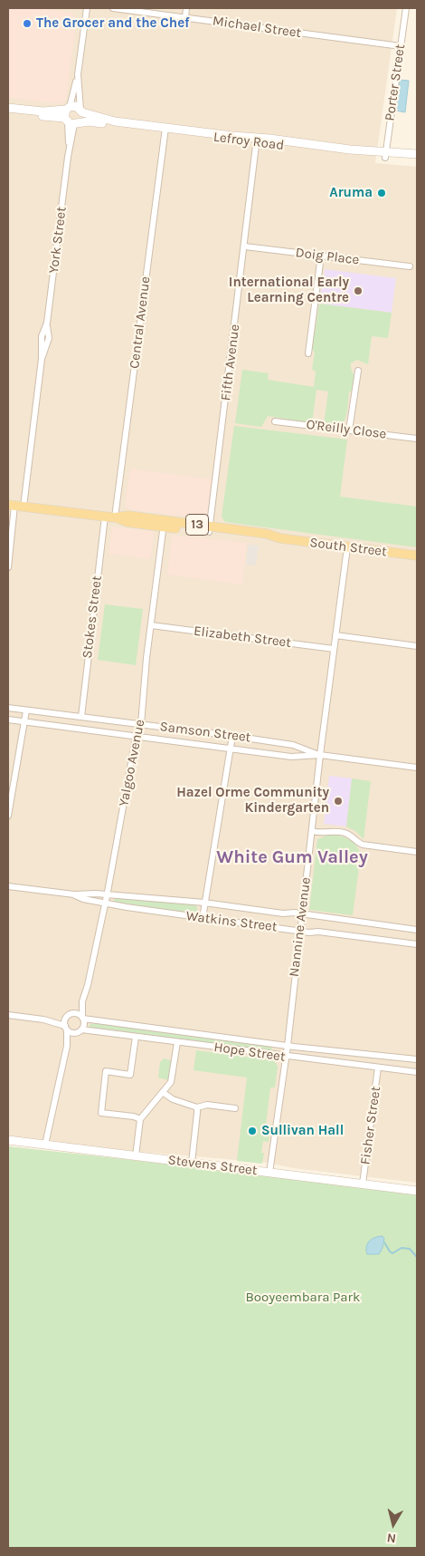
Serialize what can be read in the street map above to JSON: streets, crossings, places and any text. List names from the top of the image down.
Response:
{
  "streets": {
    "main road": ["13", "South Street"],
    "street": [
      "Michael Street",
      "Porter Street",
      "Lefroy Road",
      "York Street",
      "Doig Place",
      "Central Avenue",
      "Fifth Avenue",
      "O'Reilly Close",
      "Stokes Street",
      "Elizabeth Street",
      "Samson Street",
      "Yalgoo Avenue",
      "Watkins Street",
      "Nannine Avenue",
      "Hope Street",
      "Fisher Street",
      "Stevens Street"
    ]
  },
  "crossings": [
    ["Michael Street", "Porter Street"],
    ["Porter Street", "Lefroy Road"],
    ["Lefroy Road", "York Street"],
    ["Lefroy Road", "Central Avenue"],
    ["Lefroy Road", "Fifth Avenue"],
    ["York Street", "South Street"],
    ["Doig Place", "Fifth Avenue"],
    ["Central Avenue", "South Street"],
    ["Fifth Avenue", "South Street"],
    ["South Street", "Stokes Street"],
    ["South Street", "Yalgoo Avenue"],
    ["South Street", "Nannine Avenue"],
    ["Stokes Street", "Samson Street"],
    ["Elizabeth Street", "Yalgoo Avenue"],
    ["Elizabeth Street", "Nannine Avenue"],
    ["Samson Street", "Yalgoo Avenue"],
    ["Samson Street", "Nannine Avenue"],
    ["Yalgoo Avenue", "Watkins Street"],
    ["Yalgoo Avenue", "Hope Street"],
    ["Watkins Street", "Nannine Avenue"],
    ["Nannine Avenue", "Hope Street"],
    ["Nannine Avenue", "Stevens Street"],
    ["Hope Street", "Fisher Street"],
    ["Fisher Street", "Stevens Street"]
  ],
  "districts": ["White Gum Valley"],
  "parks": ["Booyeembara Park"],
  "places": [
    "The Grocer and the Chef",
    "Aruma",
    "International Early Learning Centre",
    "Hazel Orme Community Kindergarten",
    "Sullivan Hall"
  ],
  "north": "bottom"
}
